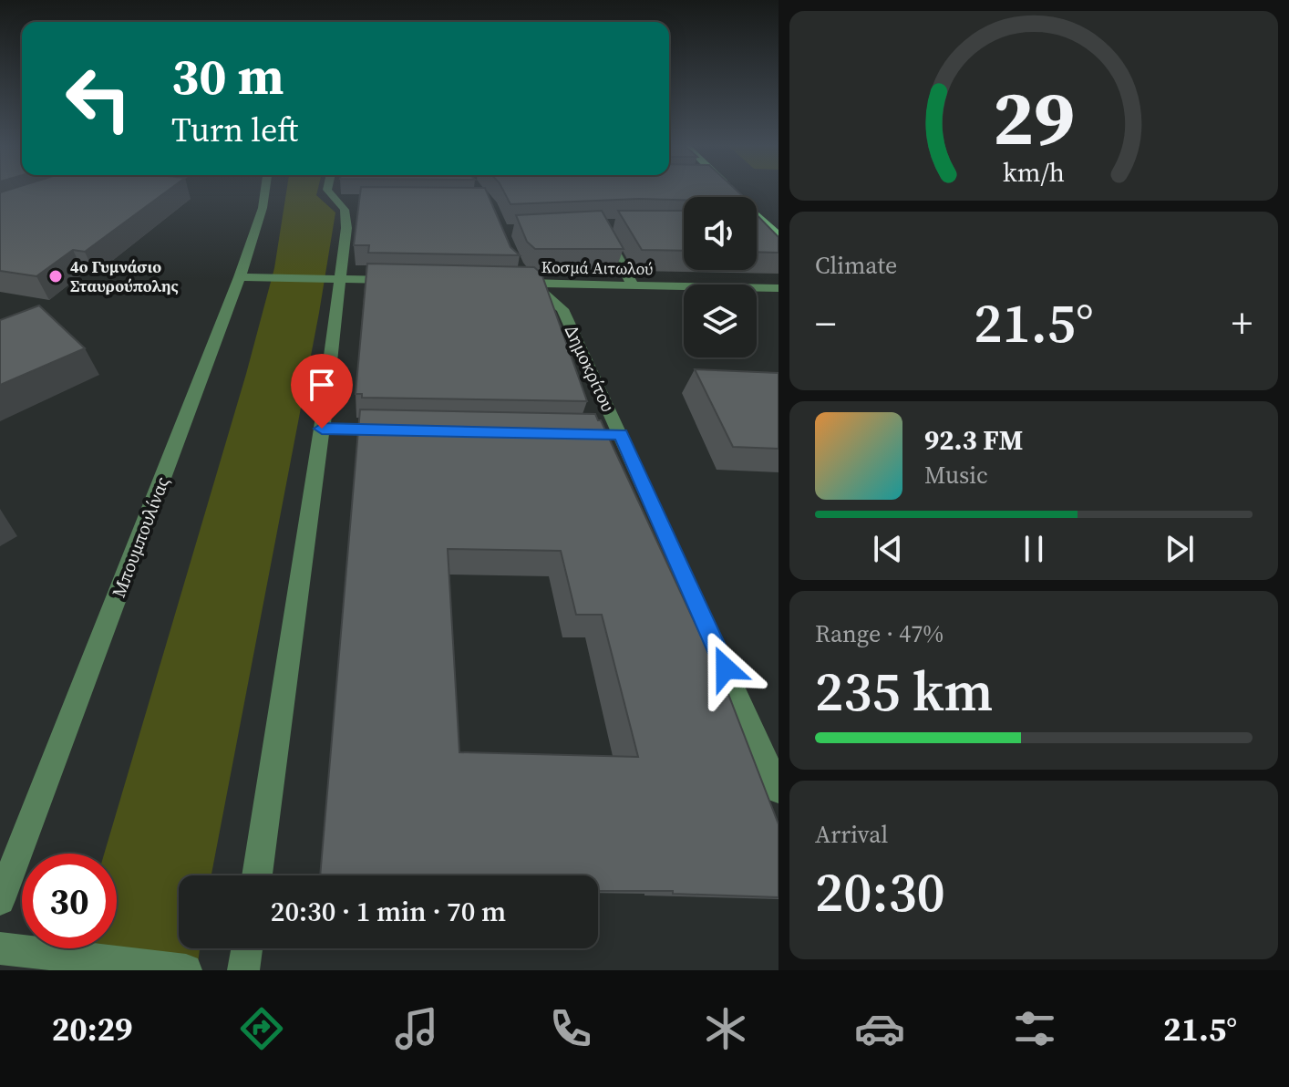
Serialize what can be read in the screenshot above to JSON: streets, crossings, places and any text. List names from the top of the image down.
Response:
{
  "streets": {
    "street": ["Κοσμά Αιτωλού", "Δημοκρίτου", "Μπουμπουλίνας"]
  },
  "crossings": [
    ["Κοσμά Αιτωλού", "Δημοκρίτου"]
  ],
  "places": ["4ο Γυμνάσιο Σταυρούπολης"],
  "page": {
    "turn": ["30 m", "Turn left"],
    "tile": [
      "Climate",
      ["Range · 47%", "235 km"],
      ["Arrival", "20:30"]
    ],
    "heat": ["−", "21.5°", "+"],
    "song": ["92.3 FM", "Music"],
    "limit": "30",
    "trip": "20:30 · 1 min · 70 m",
    "tabs": ["20:29", "21.5°"],
    "gauge": ["29", "km/h"]
  }
}
